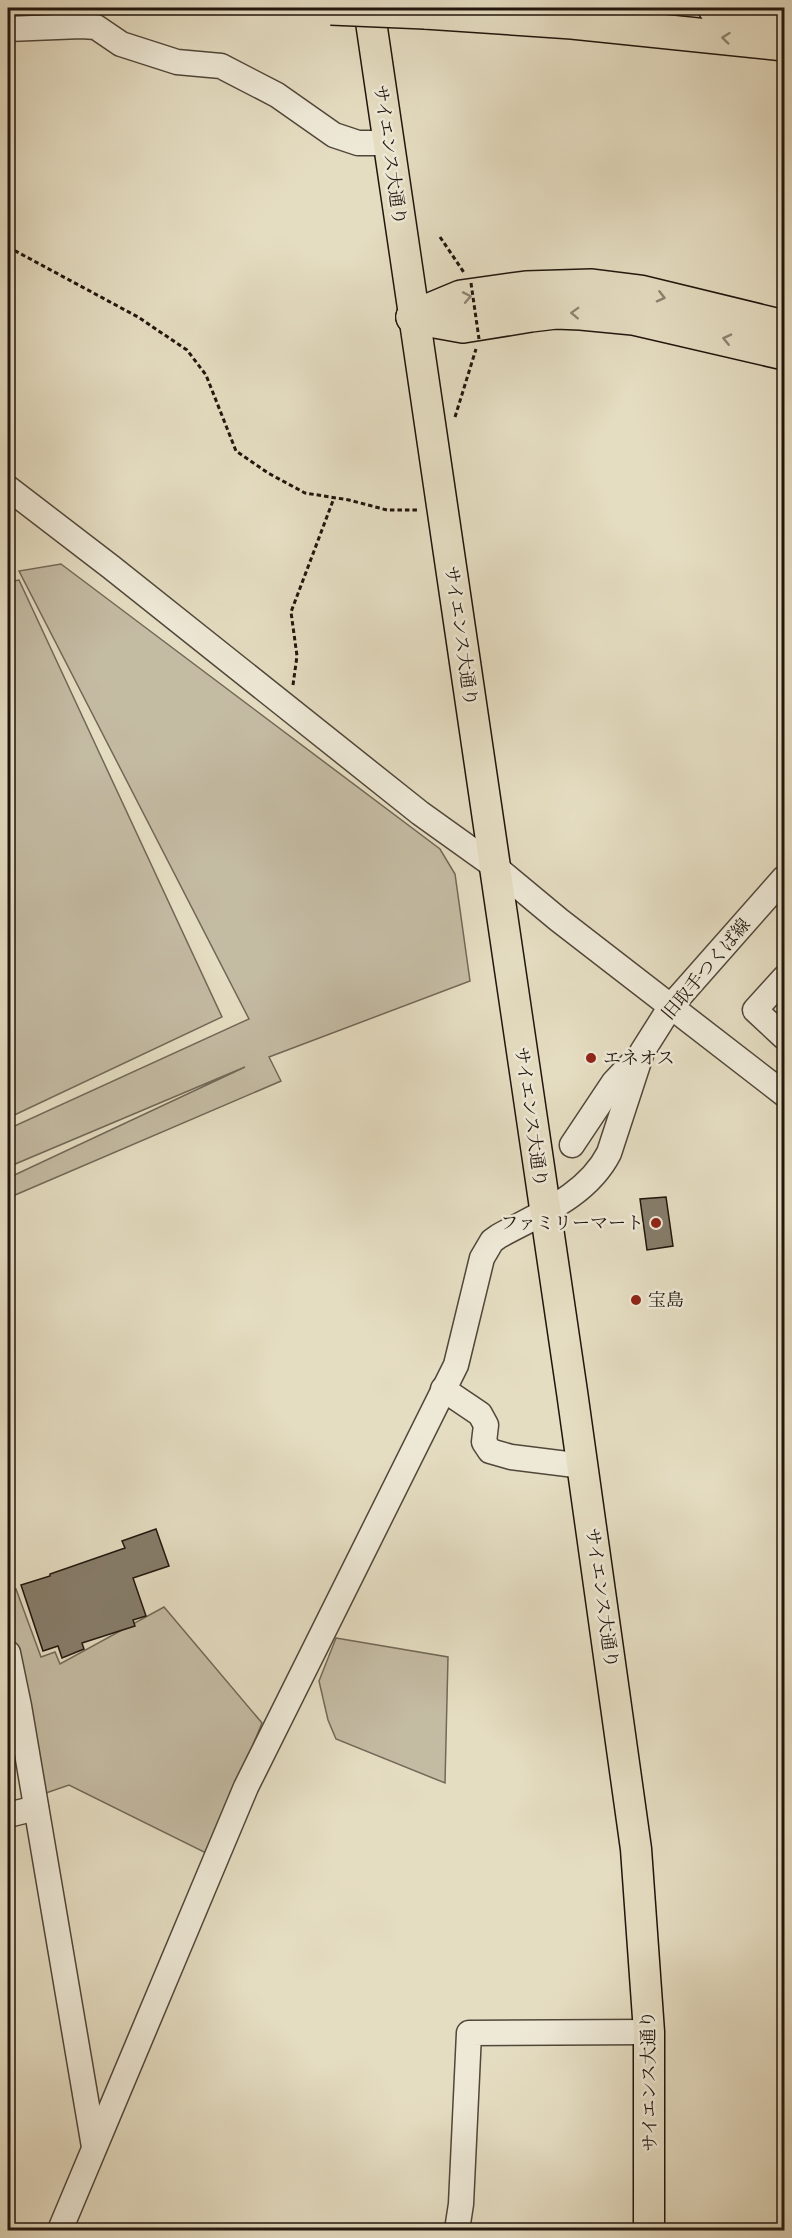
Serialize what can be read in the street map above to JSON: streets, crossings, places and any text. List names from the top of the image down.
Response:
{
  "streets": {
    "main road": ["サイエンス大通り"],
    "street": ["旧取手つくば線"]
  },
  "crossings": [
    ["サイエンス大通り", "旧取手つくば線"]
  ],
  "places": ["エネオス", "ファミリーマート", "宝島"]
}
